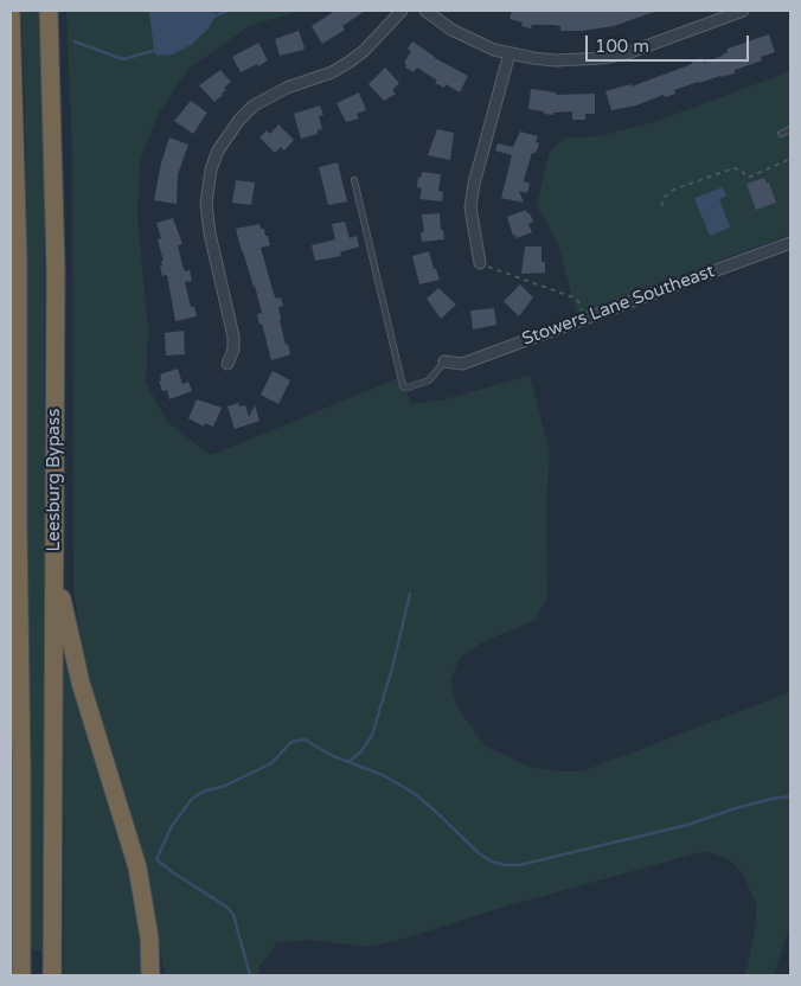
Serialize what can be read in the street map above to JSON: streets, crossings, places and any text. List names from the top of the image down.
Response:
{
  "streets": {
    "highway": ["Leesburg Bypass"],
    "street": ["Stowers Lane Southeast"]
  },
  "scale_bar": "100 m"
}
